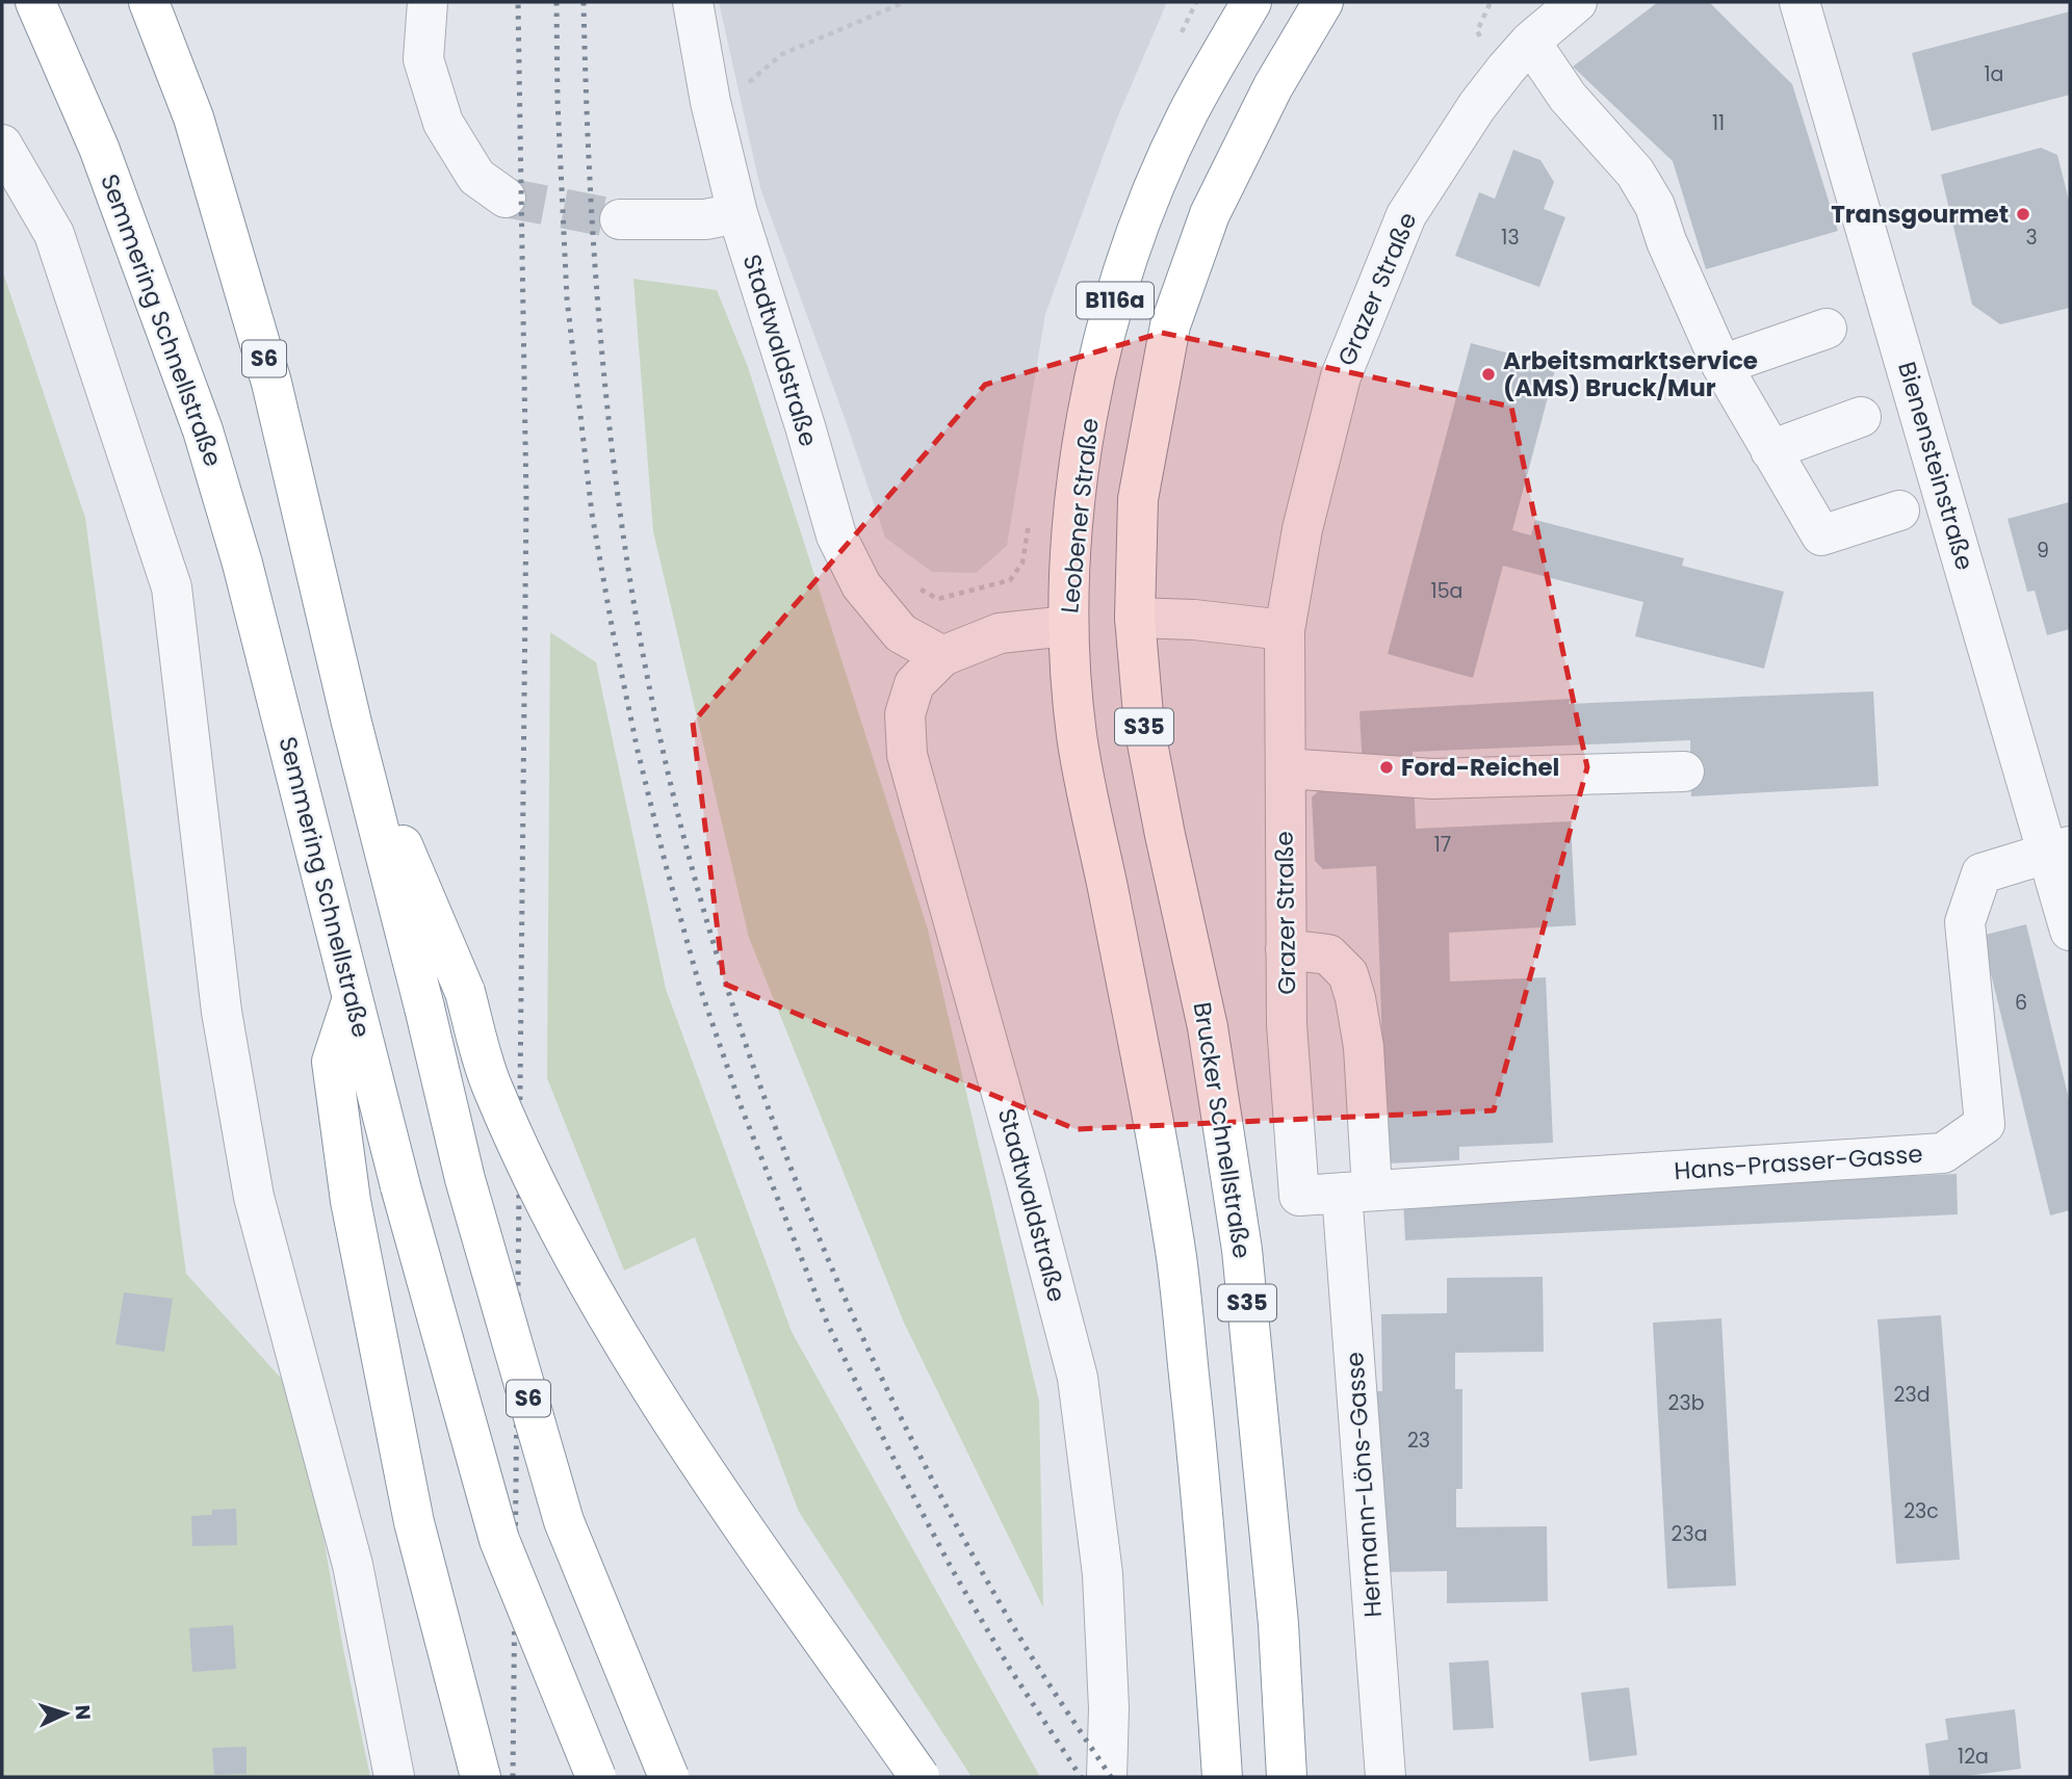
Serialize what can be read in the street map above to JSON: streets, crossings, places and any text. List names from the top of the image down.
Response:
{
  "streets": {
    "highway": [
      "B116a",
      "Semmering Schnellstraße",
      "S6",
      "Leobener Straße",
      "S35",
      "Brucker Schnellstraße"
    ],
    "street": [
      "Grazer Straße",
      "Stadtwaldstraße",
      "Bienensteinstraße",
      "Hans-Prasser-Gasse",
      "Hermann-Löns-Gasse"
    ]
  },
  "crossings": [
    ["Grazer Straße", "Hans-Prasser-Gasse"],
    ["Grazer Straße", "Hermann-Löns-Gasse"],
    ["B116a", "Brucker Schnellstraße"],
    ["Stadtwaldstraße", "Leobener Straße"],
    ["Bienensteinstraße", "Hans-Prasser-Gasse"],
    ["Hans-Prasser-Gasse", "Hermann-Löns-Gasse"]
  ],
  "places": ["Transgourmet", "Arbeitsmarktservice (AMS) Bruck/Mur", "Ford-Reichel"],
  "house_numbers": [
    "1a",
    "11",
    "13",
    "3",
    "9",
    "15a",
    "17",
    "6",
    "23d",
    "23b",
    "23",
    "23c",
    "23a",
    "12a"
  ],
  "north": "right"
}
